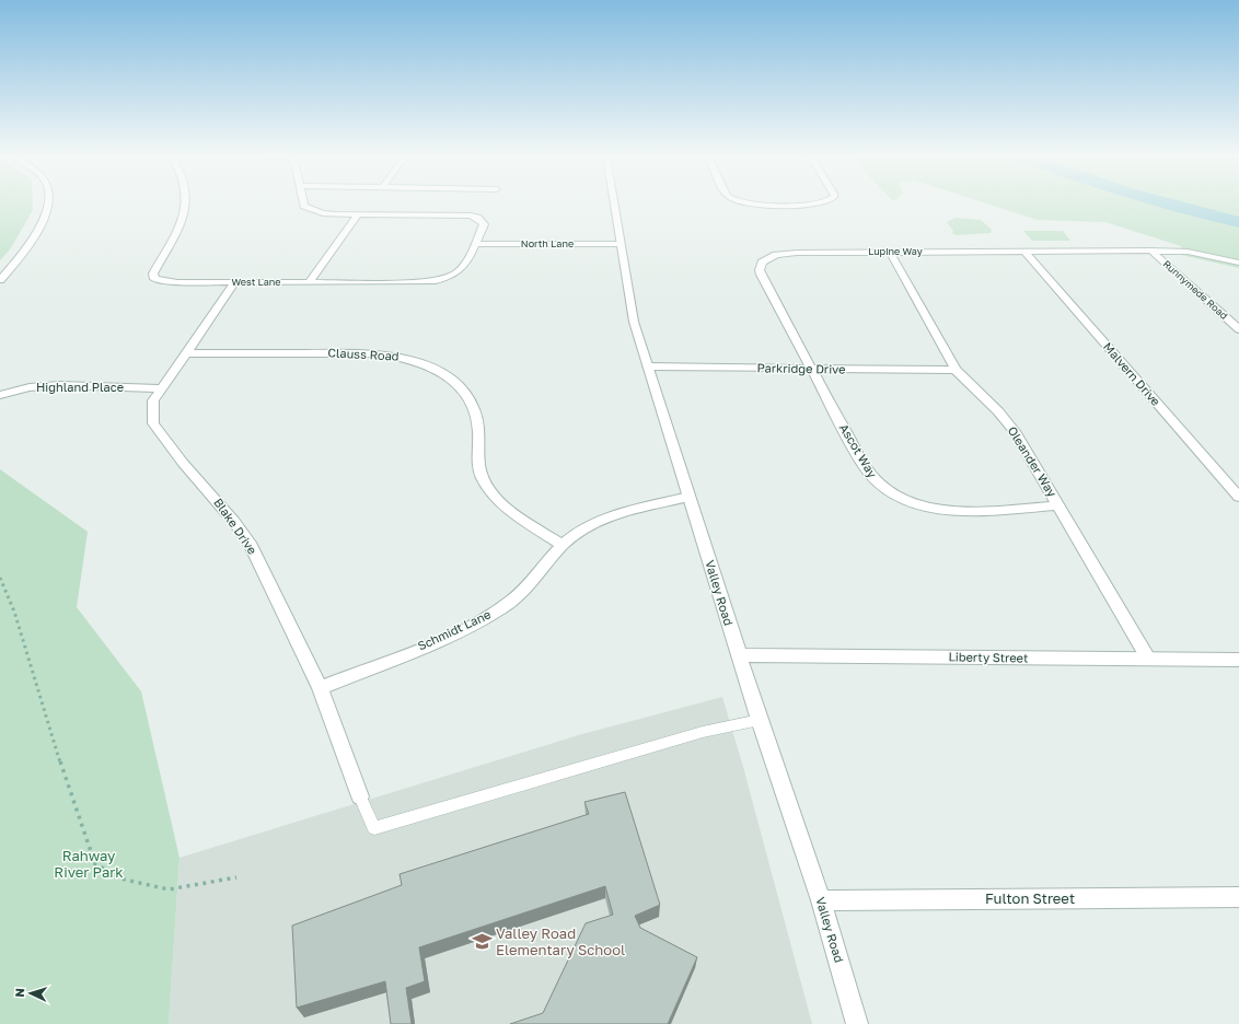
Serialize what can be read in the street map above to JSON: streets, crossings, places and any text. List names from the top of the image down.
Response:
{
  "streets": {
    "street": [
      "North Lane",
      "Lupine Way",
      "West Lane",
      "Runnymede Road",
      "Clauss Road",
      "Parkridge Drive",
      "Malvern Drive",
      "Highland Place",
      "Ascot Way",
      "Oleander Way",
      "Blake Drive",
      "Valley Road",
      "Schmidt Lane",
      "Liberty Street",
      "Fulton Street"
    ]
  },
  "crossings": [
    ["North Lane", "West Lane"],
    ["North Lane", "Valley Road"],
    ["Lupine Way", "Runnymede Road"],
    ["Lupine Way", "Parkridge Drive"],
    ["Lupine Way", "Malvern Drive"],
    ["Lupine Way", "Ascot Way"],
    ["Lupine Way", "Oleander Way"],
    ["West Lane", "Blake Drive"],
    ["Clauss Road", "Blake Drive"],
    ["Clauss Road", "Schmidt Lane"],
    ["Parkridge Drive", "Ascot Way"],
    ["Parkridge Drive", "Oleander Way"],
    ["Parkridge Drive", "Valley Road"],
    ["Highland Place", "Blake Drive"],
    ["Ascot Way", "Oleander Way"],
    ["Oleander Way", "Liberty Street"],
    ["Blake Drive", "Schmidt Lane"],
    ["Valley Road", "Schmidt Lane"],
    ["Valley Road", "Liberty Street"],
    ["Valley Road", "Fulton Street"]
  ],
  "parks": ["Rahway River Park"],
  "places": {
    "school or university": ["Valley Road Elementary School"]
  },
  "north": "left"
}
